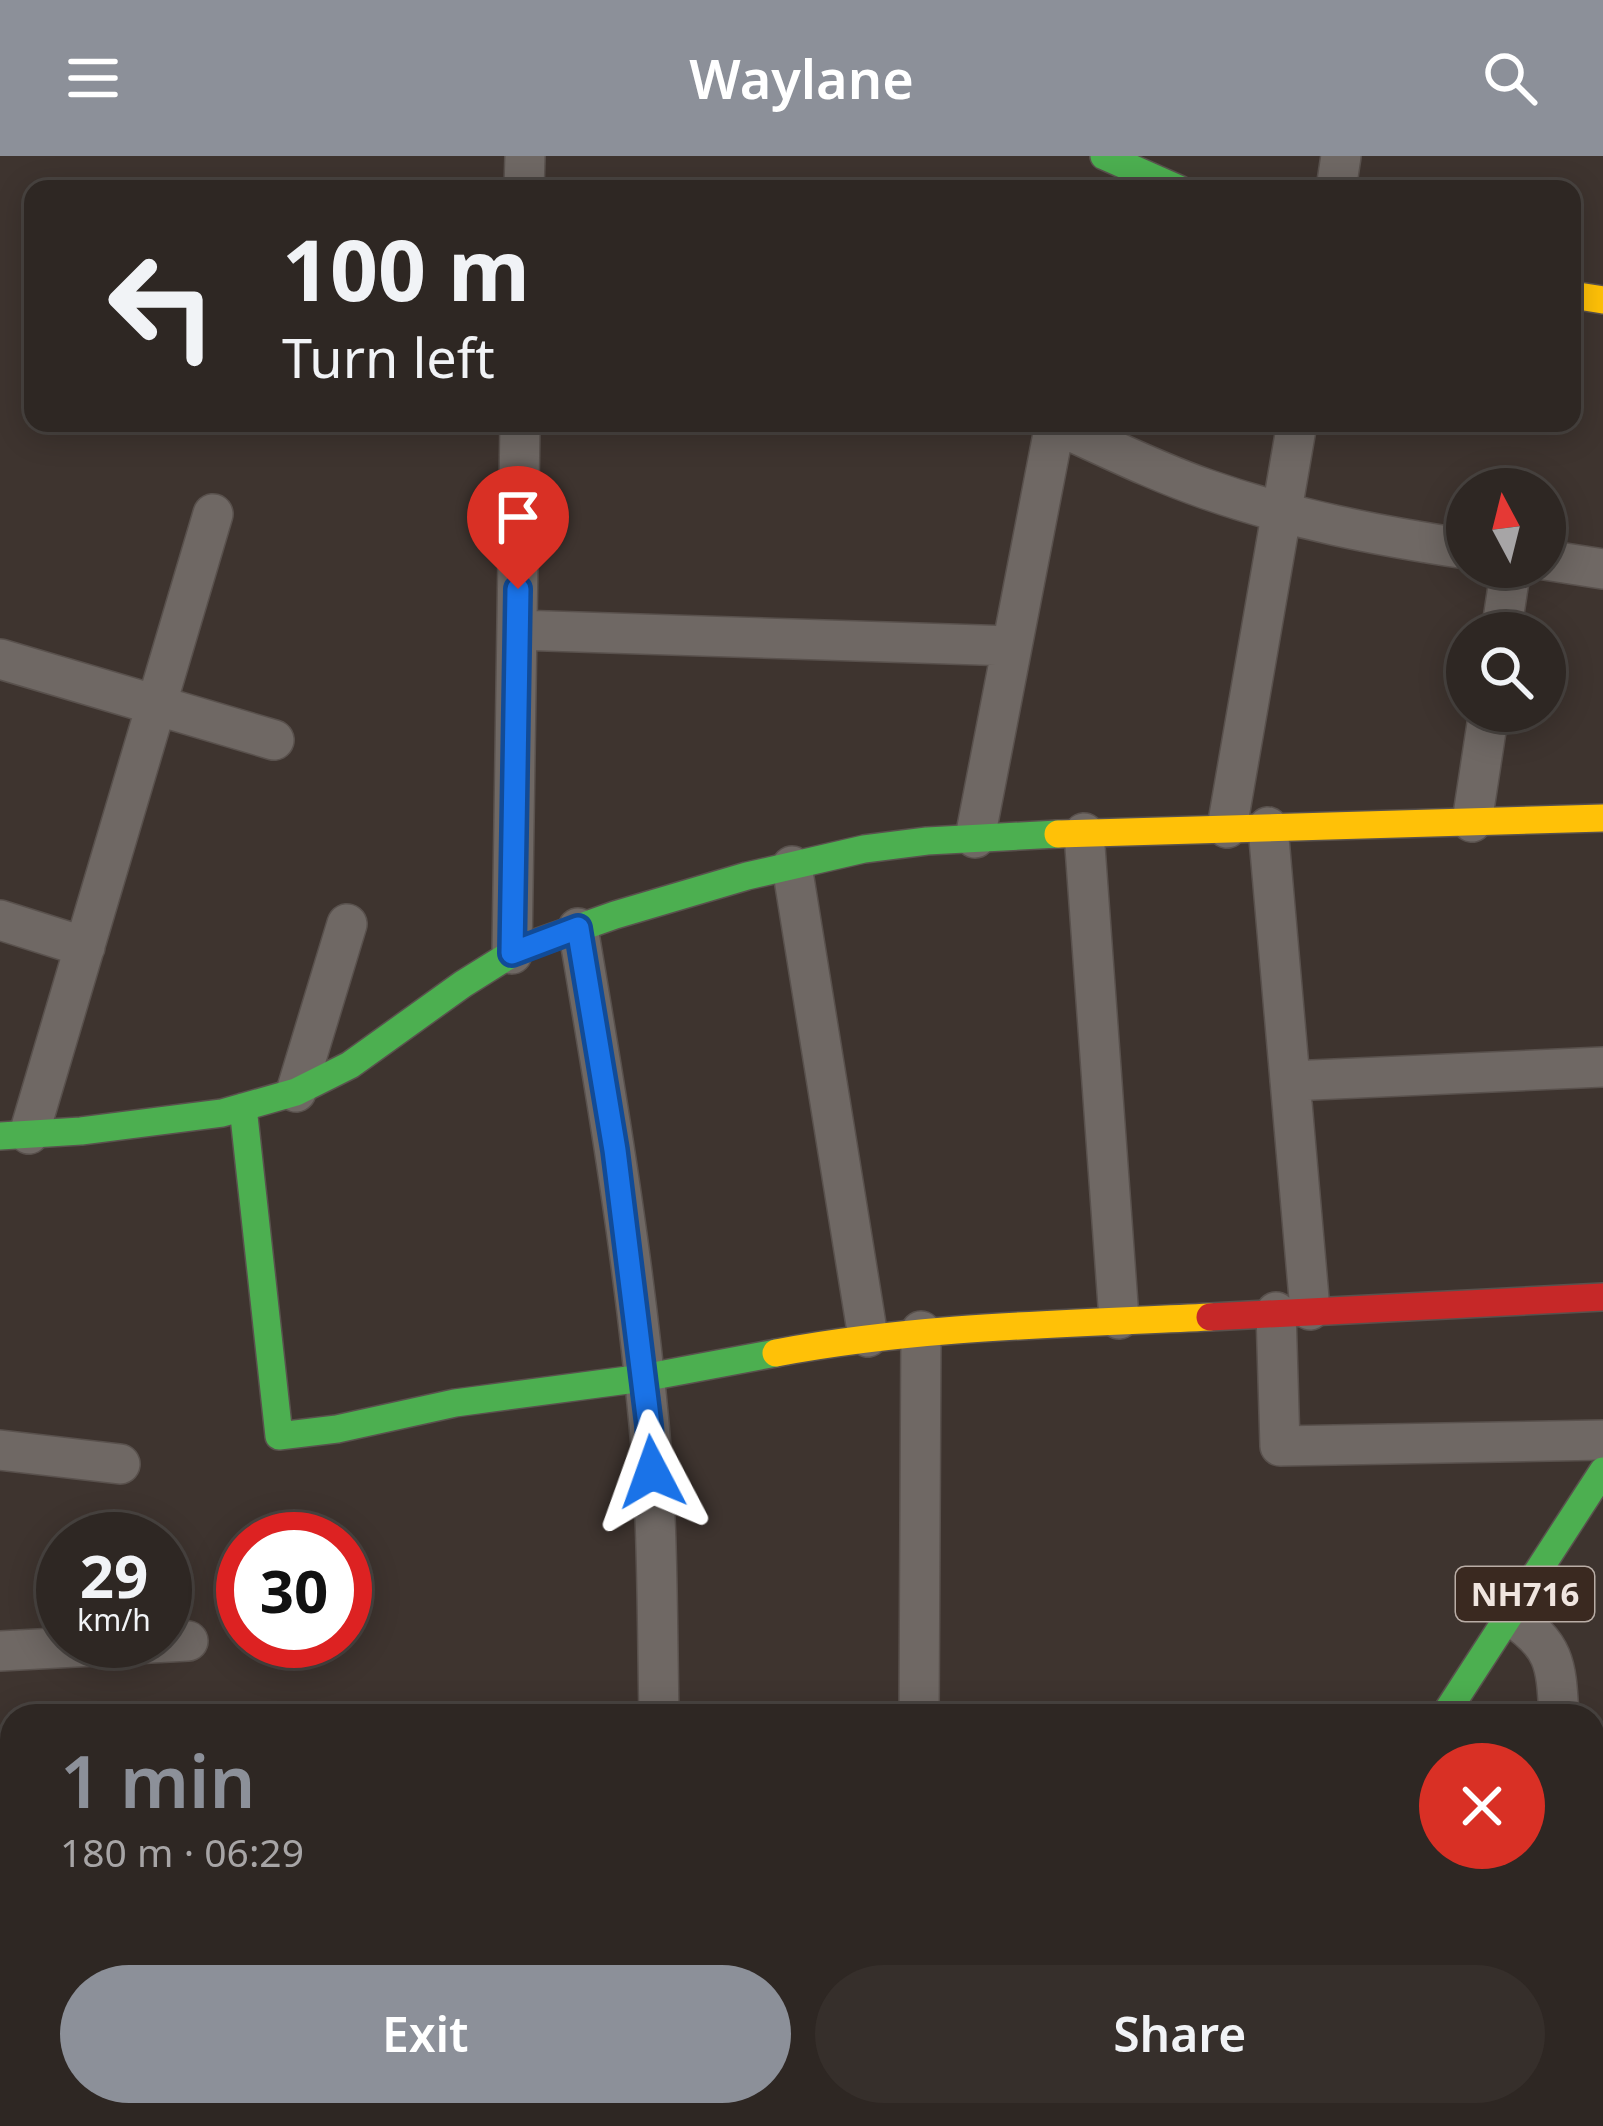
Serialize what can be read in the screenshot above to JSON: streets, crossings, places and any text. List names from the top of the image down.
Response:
{
  "streets": {
    "street": ["NH716"]
  },
  "north": "top",
  "page": {
    "header": "Waylane",
    "turn": ["100 m", "Turn left"],
    "speed": "29 km/h",
    "limit": "30",
    "heading": ["1 min", "180 m · 06:29"],
    "buttons": ["Exit", "Share"]
  }
}
